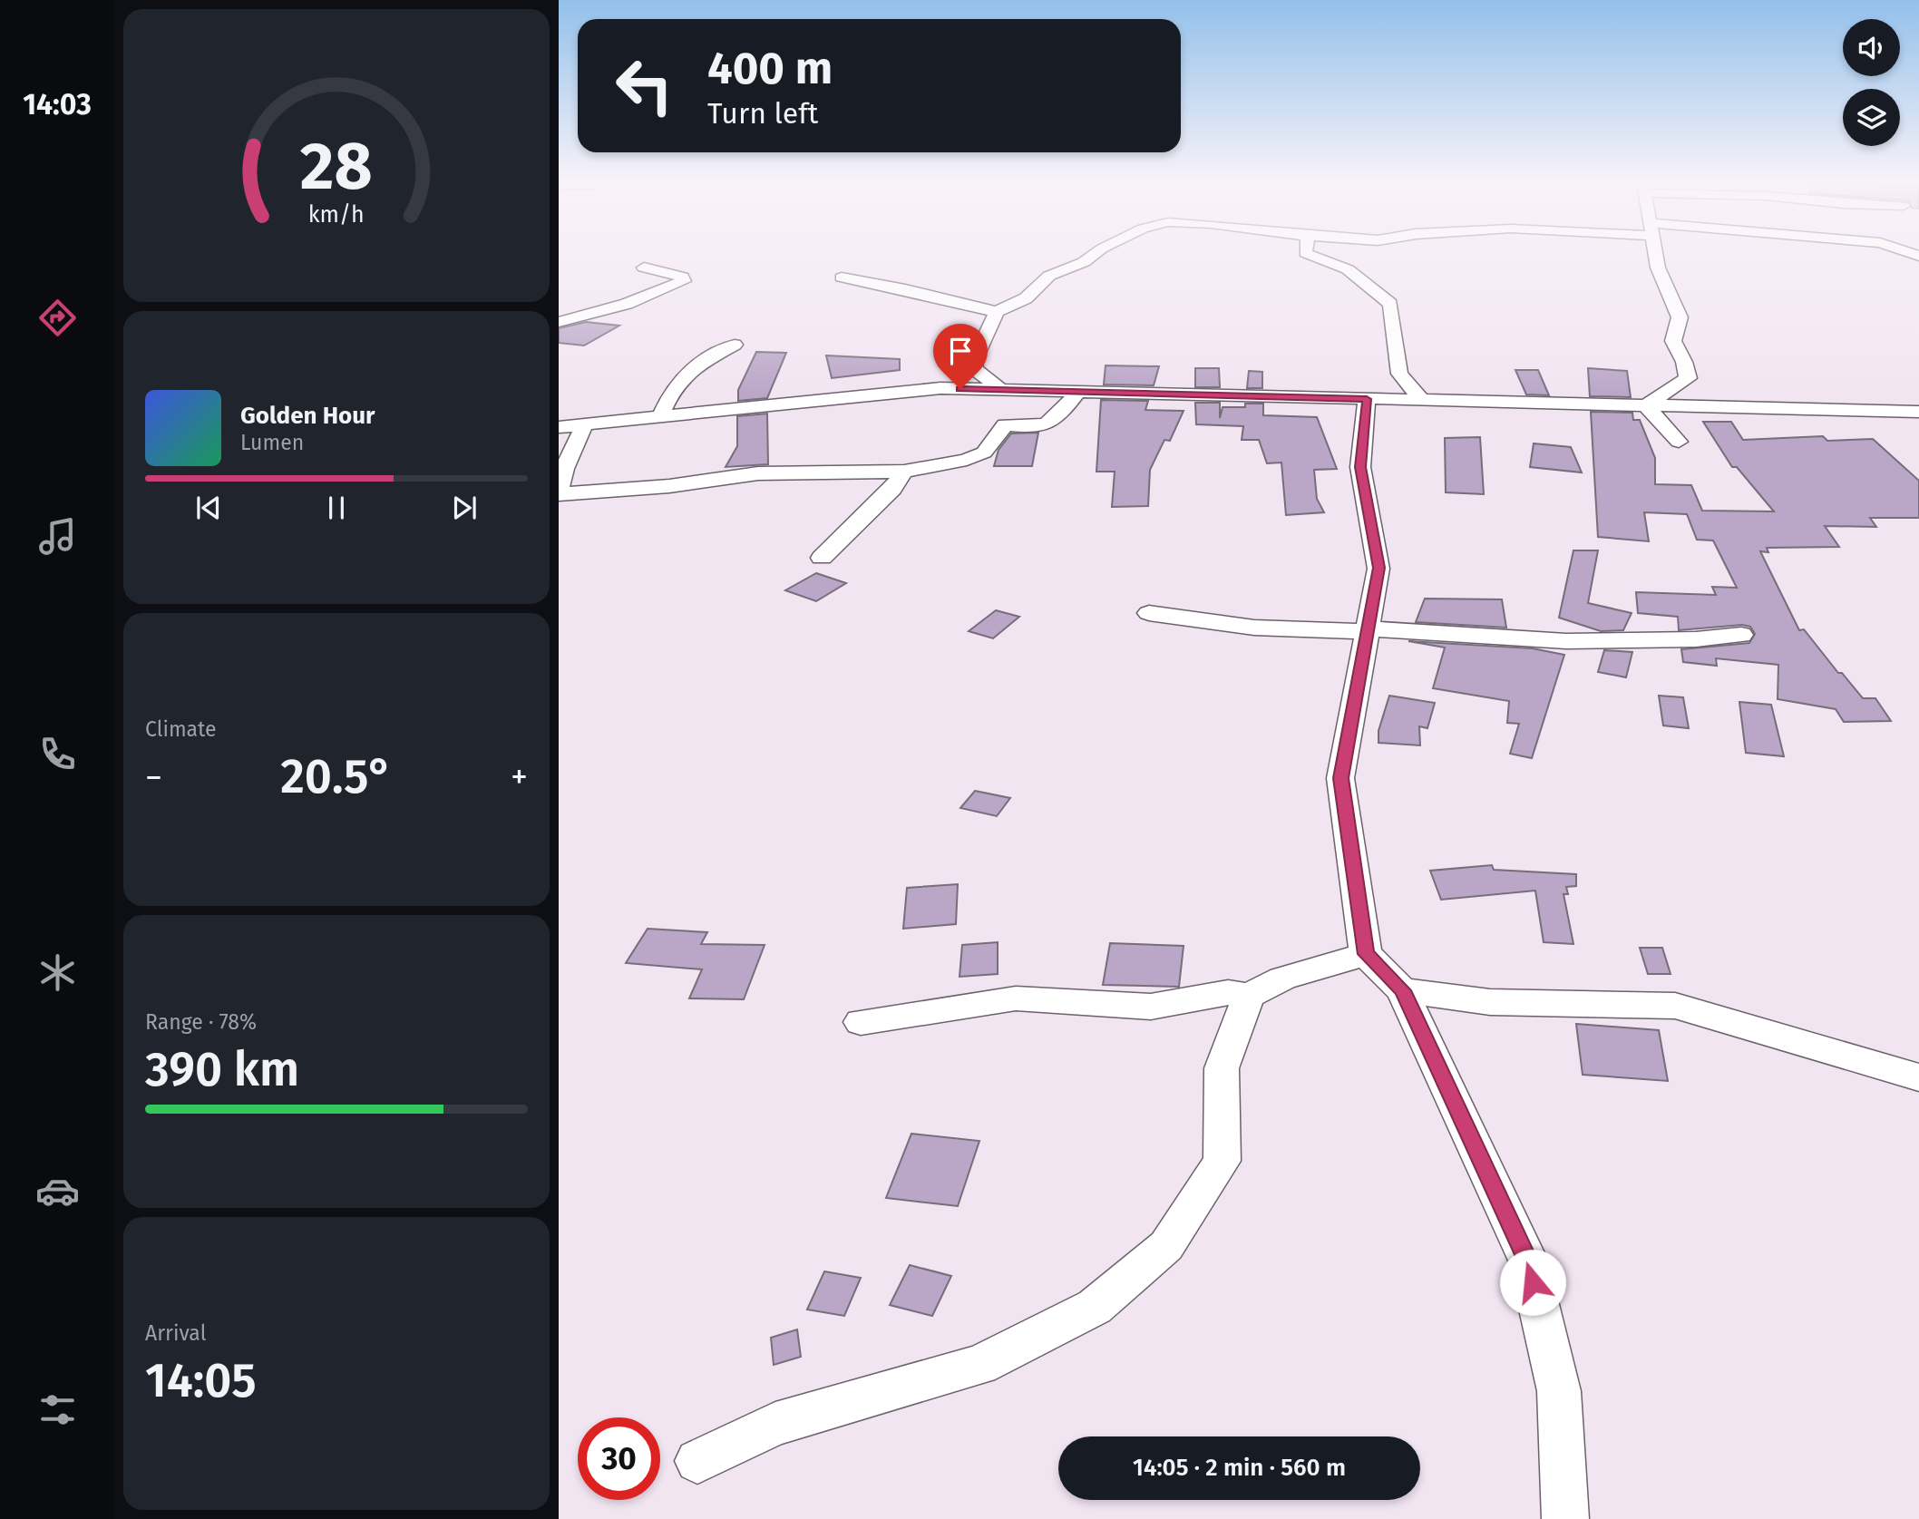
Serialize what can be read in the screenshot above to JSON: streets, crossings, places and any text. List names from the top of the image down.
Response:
{
  "page": {
    "tabs": "14:03",
    "turn": ["400 m", "Turn left"],
    "song": ["Golden Hour", "Lumen"],
    "tile": [
      "Climate",
      ["Range · 78%", "390 km"],
      ["Arrival", "14:05"]
    ],
    "heat": ["−", "20.5°", "+"],
    "limit": "30",
    "trip": "14:05 · 2 min · 560 m",
    "gauge": ["28", "km/h"]
  }
}
